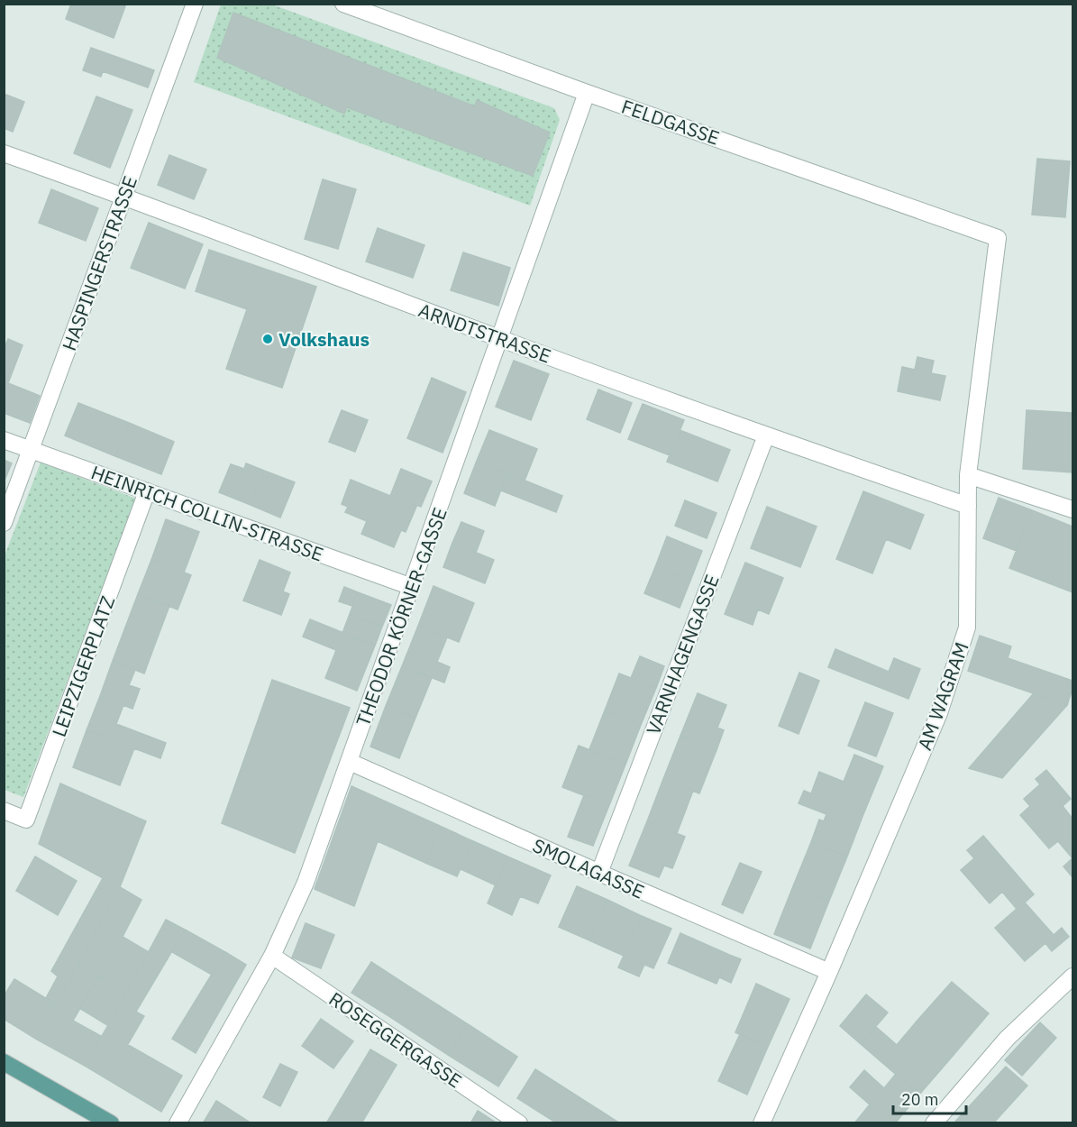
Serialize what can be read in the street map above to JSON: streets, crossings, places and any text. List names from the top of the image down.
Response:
{
  "streets": {
    "street": [
      "FELDGASSE",
      "HASPINGERSTRASSE",
      "ARNDTSTRASSE",
      "HEINRICH COLLIN-STRASSE",
      "THEODOR KÖRNER-GASSE",
      "VARNHAGENGASSE",
      "LEIPZIGERPLATZ",
      "AM WAGRAM",
      "SMOLAGASSE",
      "ROSEGGERGASSE"
    ]
  },
  "crossings": [
    ["FELDGASSE", "THEODOR KÖRNER-GASSE"],
    ["FELDGASSE", "AM WAGRAM"],
    ["HASPINGERSTRASSE", "ARNDTSTRASSE"],
    ["HASPINGERSTRASSE", "HEINRICH COLLIN-STRASSE"],
    ["ARNDTSTRASSE", "THEODOR KÖRNER-GASSE"],
    ["ARNDTSTRASSE", "VARNHAGENGASSE"],
    ["ARNDTSTRASSE", "AM WAGRAM"],
    ["HEINRICH COLLIN-STRASSE", "THEODOR KÖRNER-GASSE"],
    ["HEINRICH COLLIN-STRASSE", "LEIPZIGERPLATZ"],
    ["THEODOR KÖRNER-GASSE", "SMOLAGASSE"],
    ["THEODOR KÖRNER-GASSE", "ROSEGGERGASSE"],
    ["VARNHAGENGASSE", "SMOLAGASSE"],
    ["AM WAGRAM", "SMOLAGASSE"]
  ],
  "places": ["Volkshaus"],
  "scale_bar": "20 m"
}
